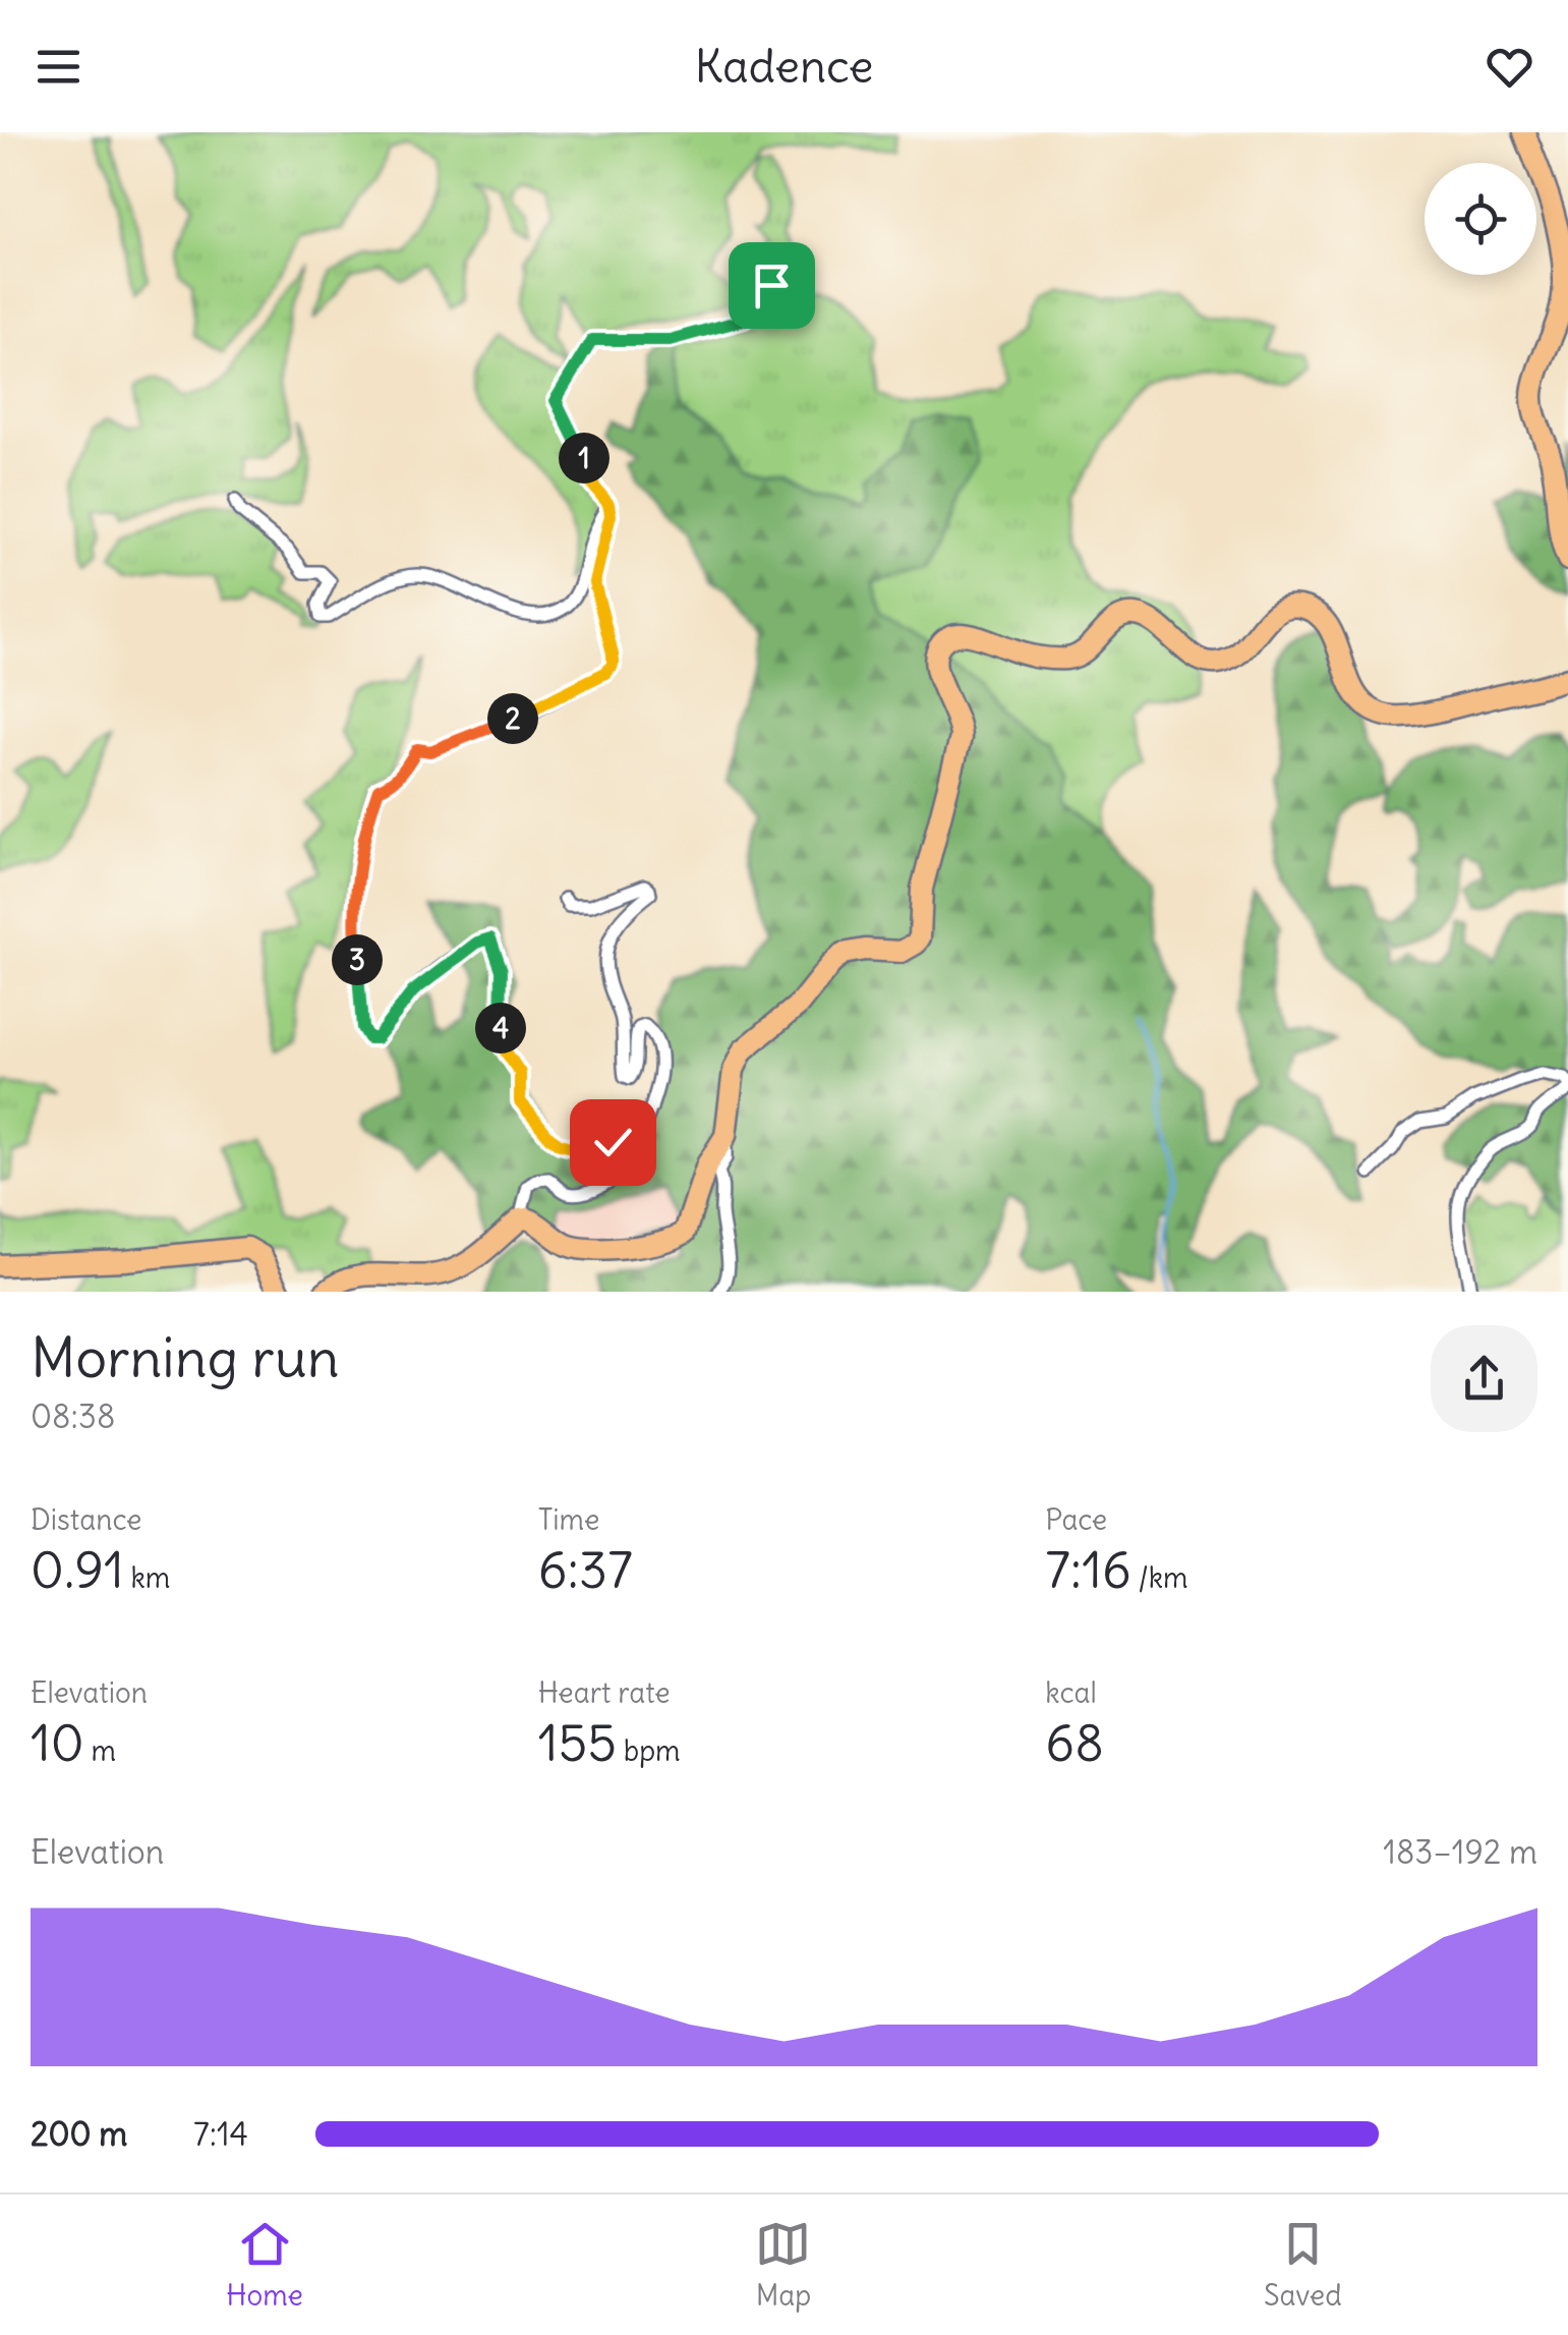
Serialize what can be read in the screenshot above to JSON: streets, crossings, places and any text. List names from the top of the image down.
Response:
{
  "page": {
    "header": "Kadence",
    "pins": [
      "1",
      "2",
      "3",
      "4"
    ],
    "heading": ["Morning run", "08:38"],
    "stats": [
      ["Distance", "0.91 km"],
      ["Time", "6:37"],
      ["Pace", "7:16 /km"],
      ["Elevation", "10 m"],
      ["Heart rate", "155 bpm"],
      ["kcal", "68"]
    ],
    "chart": ["Elevation", "183–192 m"],
    "list": [
      {
        "name": "200 m",
        "note": "7:14"
      }
    ],
    "tabs": ["Home", "Map", "Saved"]
  }
}
